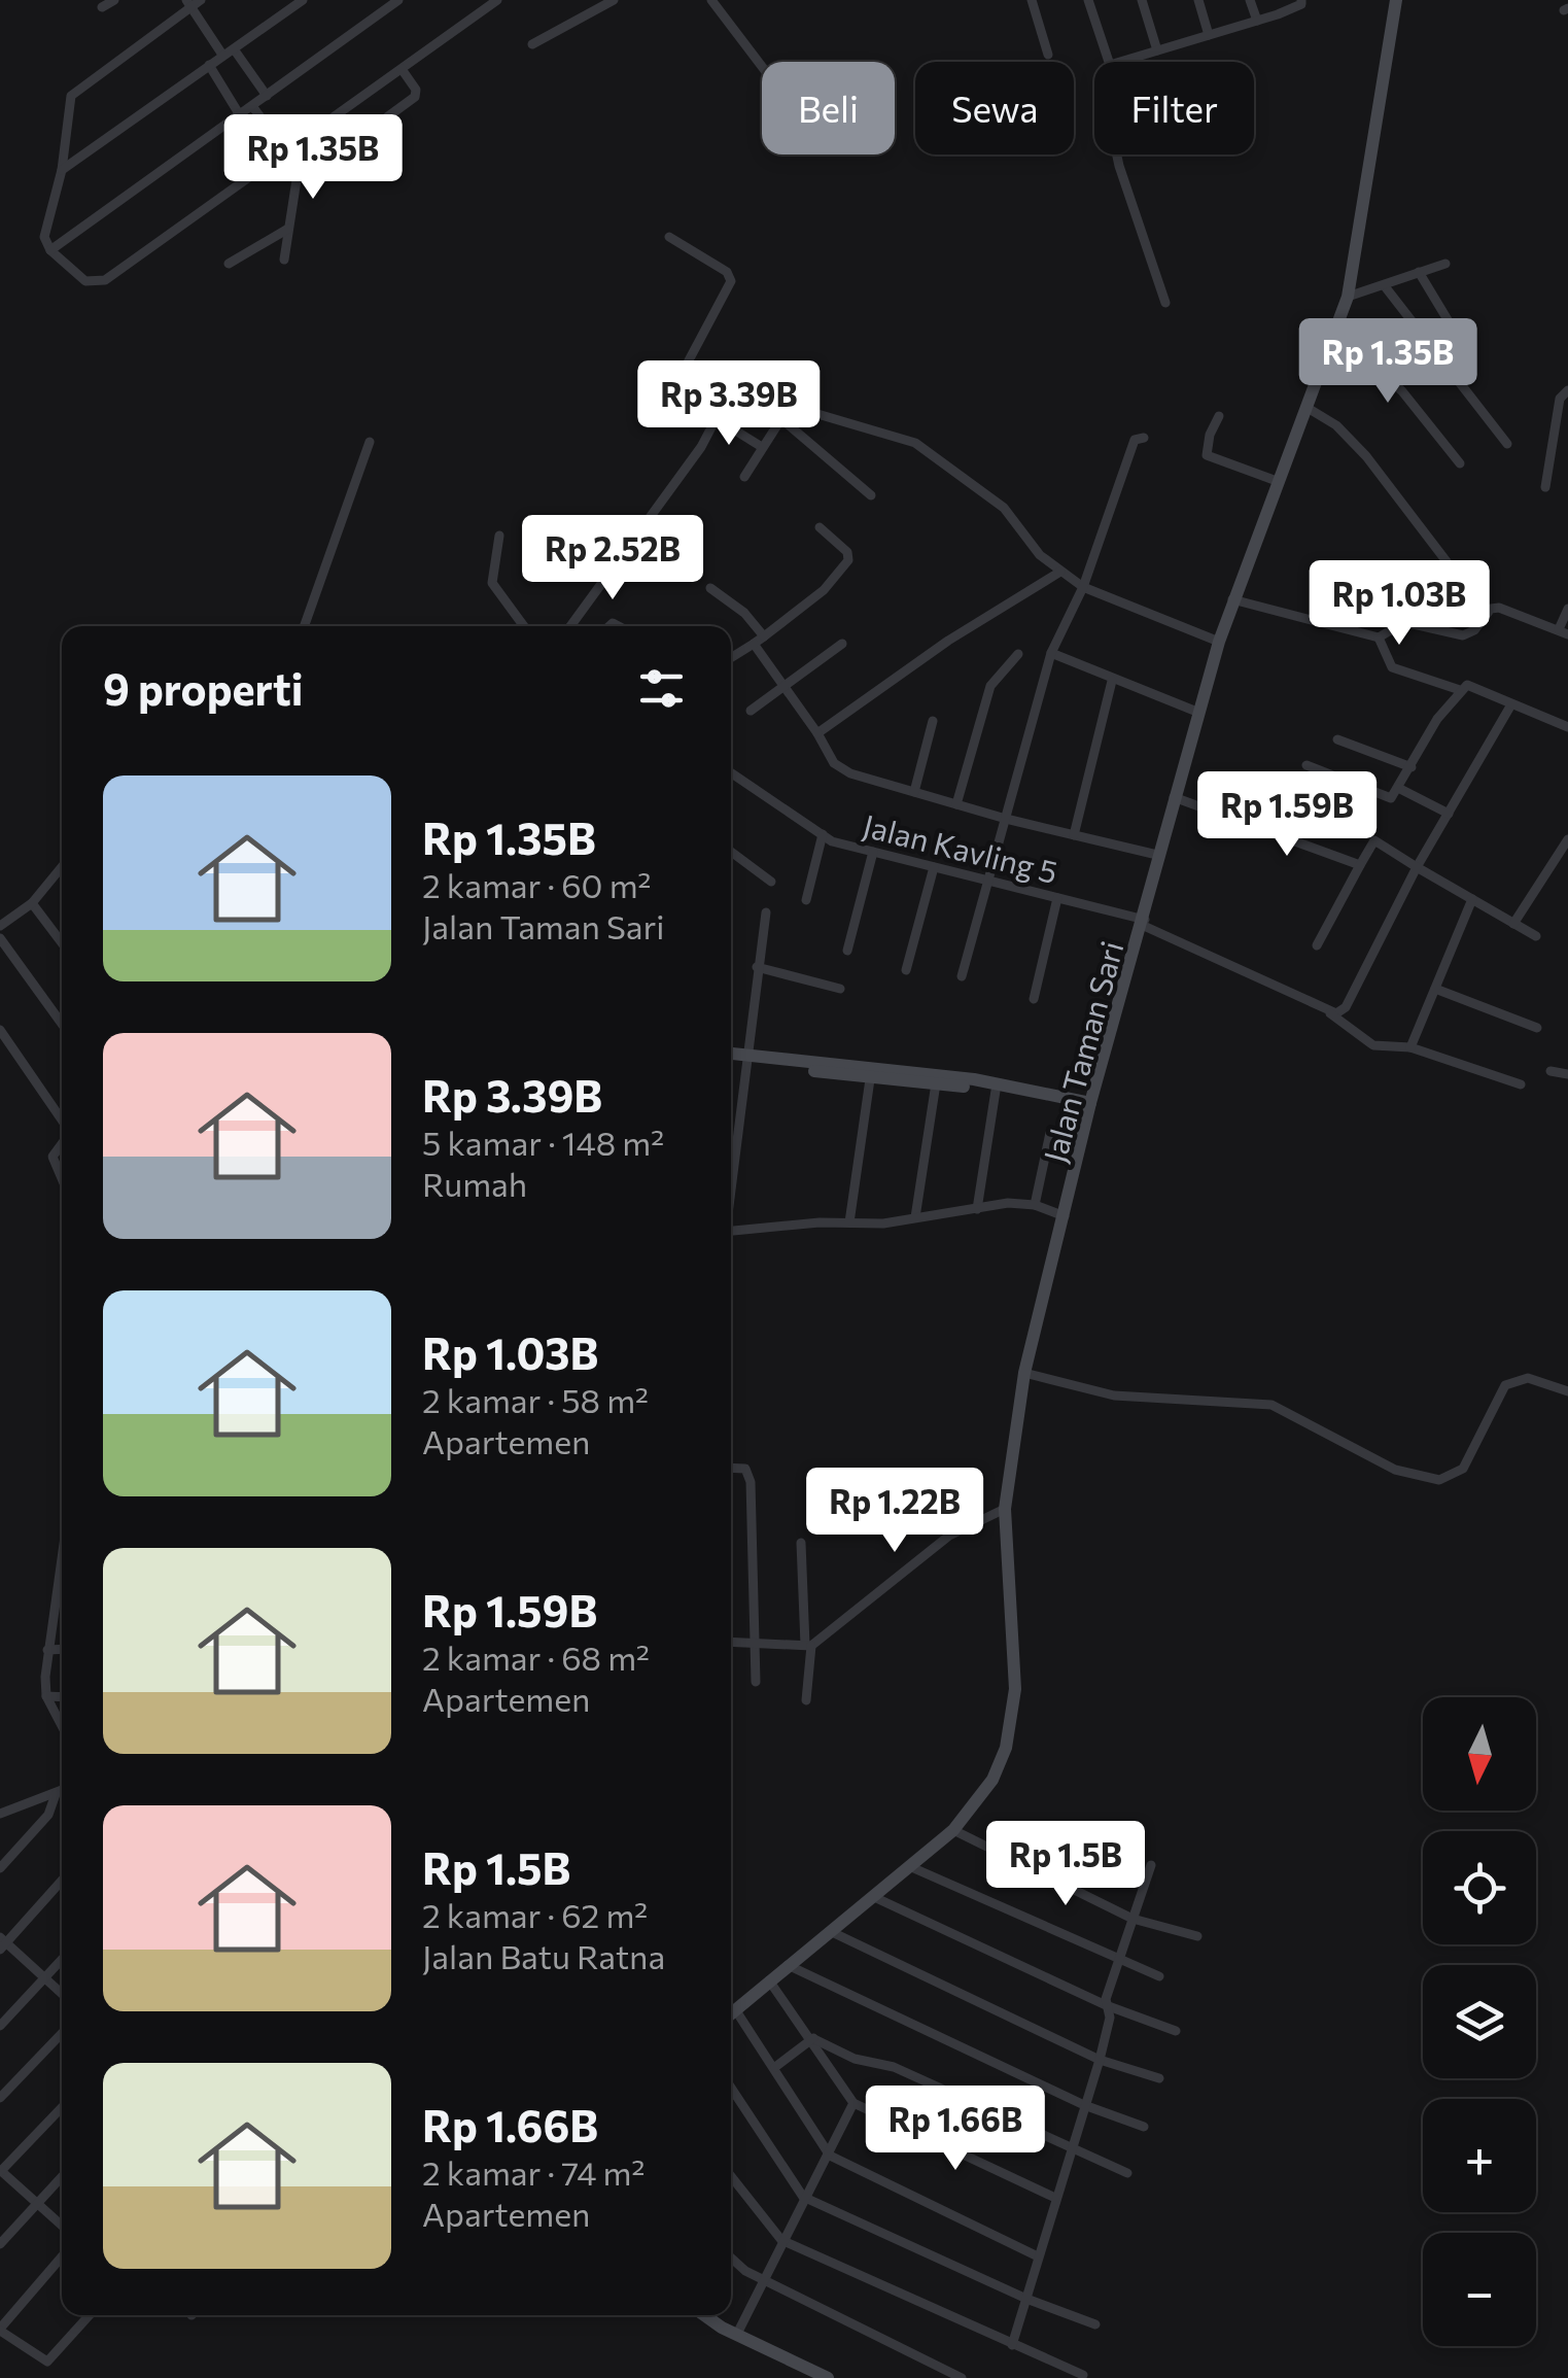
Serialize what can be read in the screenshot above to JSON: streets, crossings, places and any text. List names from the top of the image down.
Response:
{
  "streets": {
    "street": ["Jalan Kavling 5", "Jalan Taman Sari"]
  },
  "crossings": [
    ["Jalan Kavling 5", "Jalan Taman Sari"]
  ],
  "north": "bottom",
  "page": {
    "chip": ["Beli", "Sewa", "Filter"],
    "price": [
      "Rp 1.35B",
      "Rp 1.35B",
      "Rp 3.39B",
      "Rp 2.52B",
      "Rp 1.03B",
      "Rp 1.59B",
      "Rp 1.22B",
      "Rp 1.5B",
      "Rp 1.66B"
    ],
    "heading": "9 properti",
    "list": [
      {
        "name": "Rp 1.35B",
        "note": "2 kamar · 60 m² · Jalan Taman Sari"
      },
      {
        "name": "Rp 3.39B",
        "note": "5 kamar · 148 m² · Rumah"
      },
      {
        "name": "Rp 1.03B",
        "note": "2 kamar · 58 m² · Apartemen"
      },
      {
        "name": "Rp 1.59B",
        "note": "2 kamar · 68 m² · Apartemen"
      },
      {
        "name": "Rp 1.5B",
        "note": "2 kamar · 62 m² · Jalan Batu Ratna"
      },
      {
        "name": "Rp 1.66B",
        "note": "2 kamar · 74 m² · Apartemen"
      }
    ],
    "map_buttons": ["+", "−"]
  }
}
